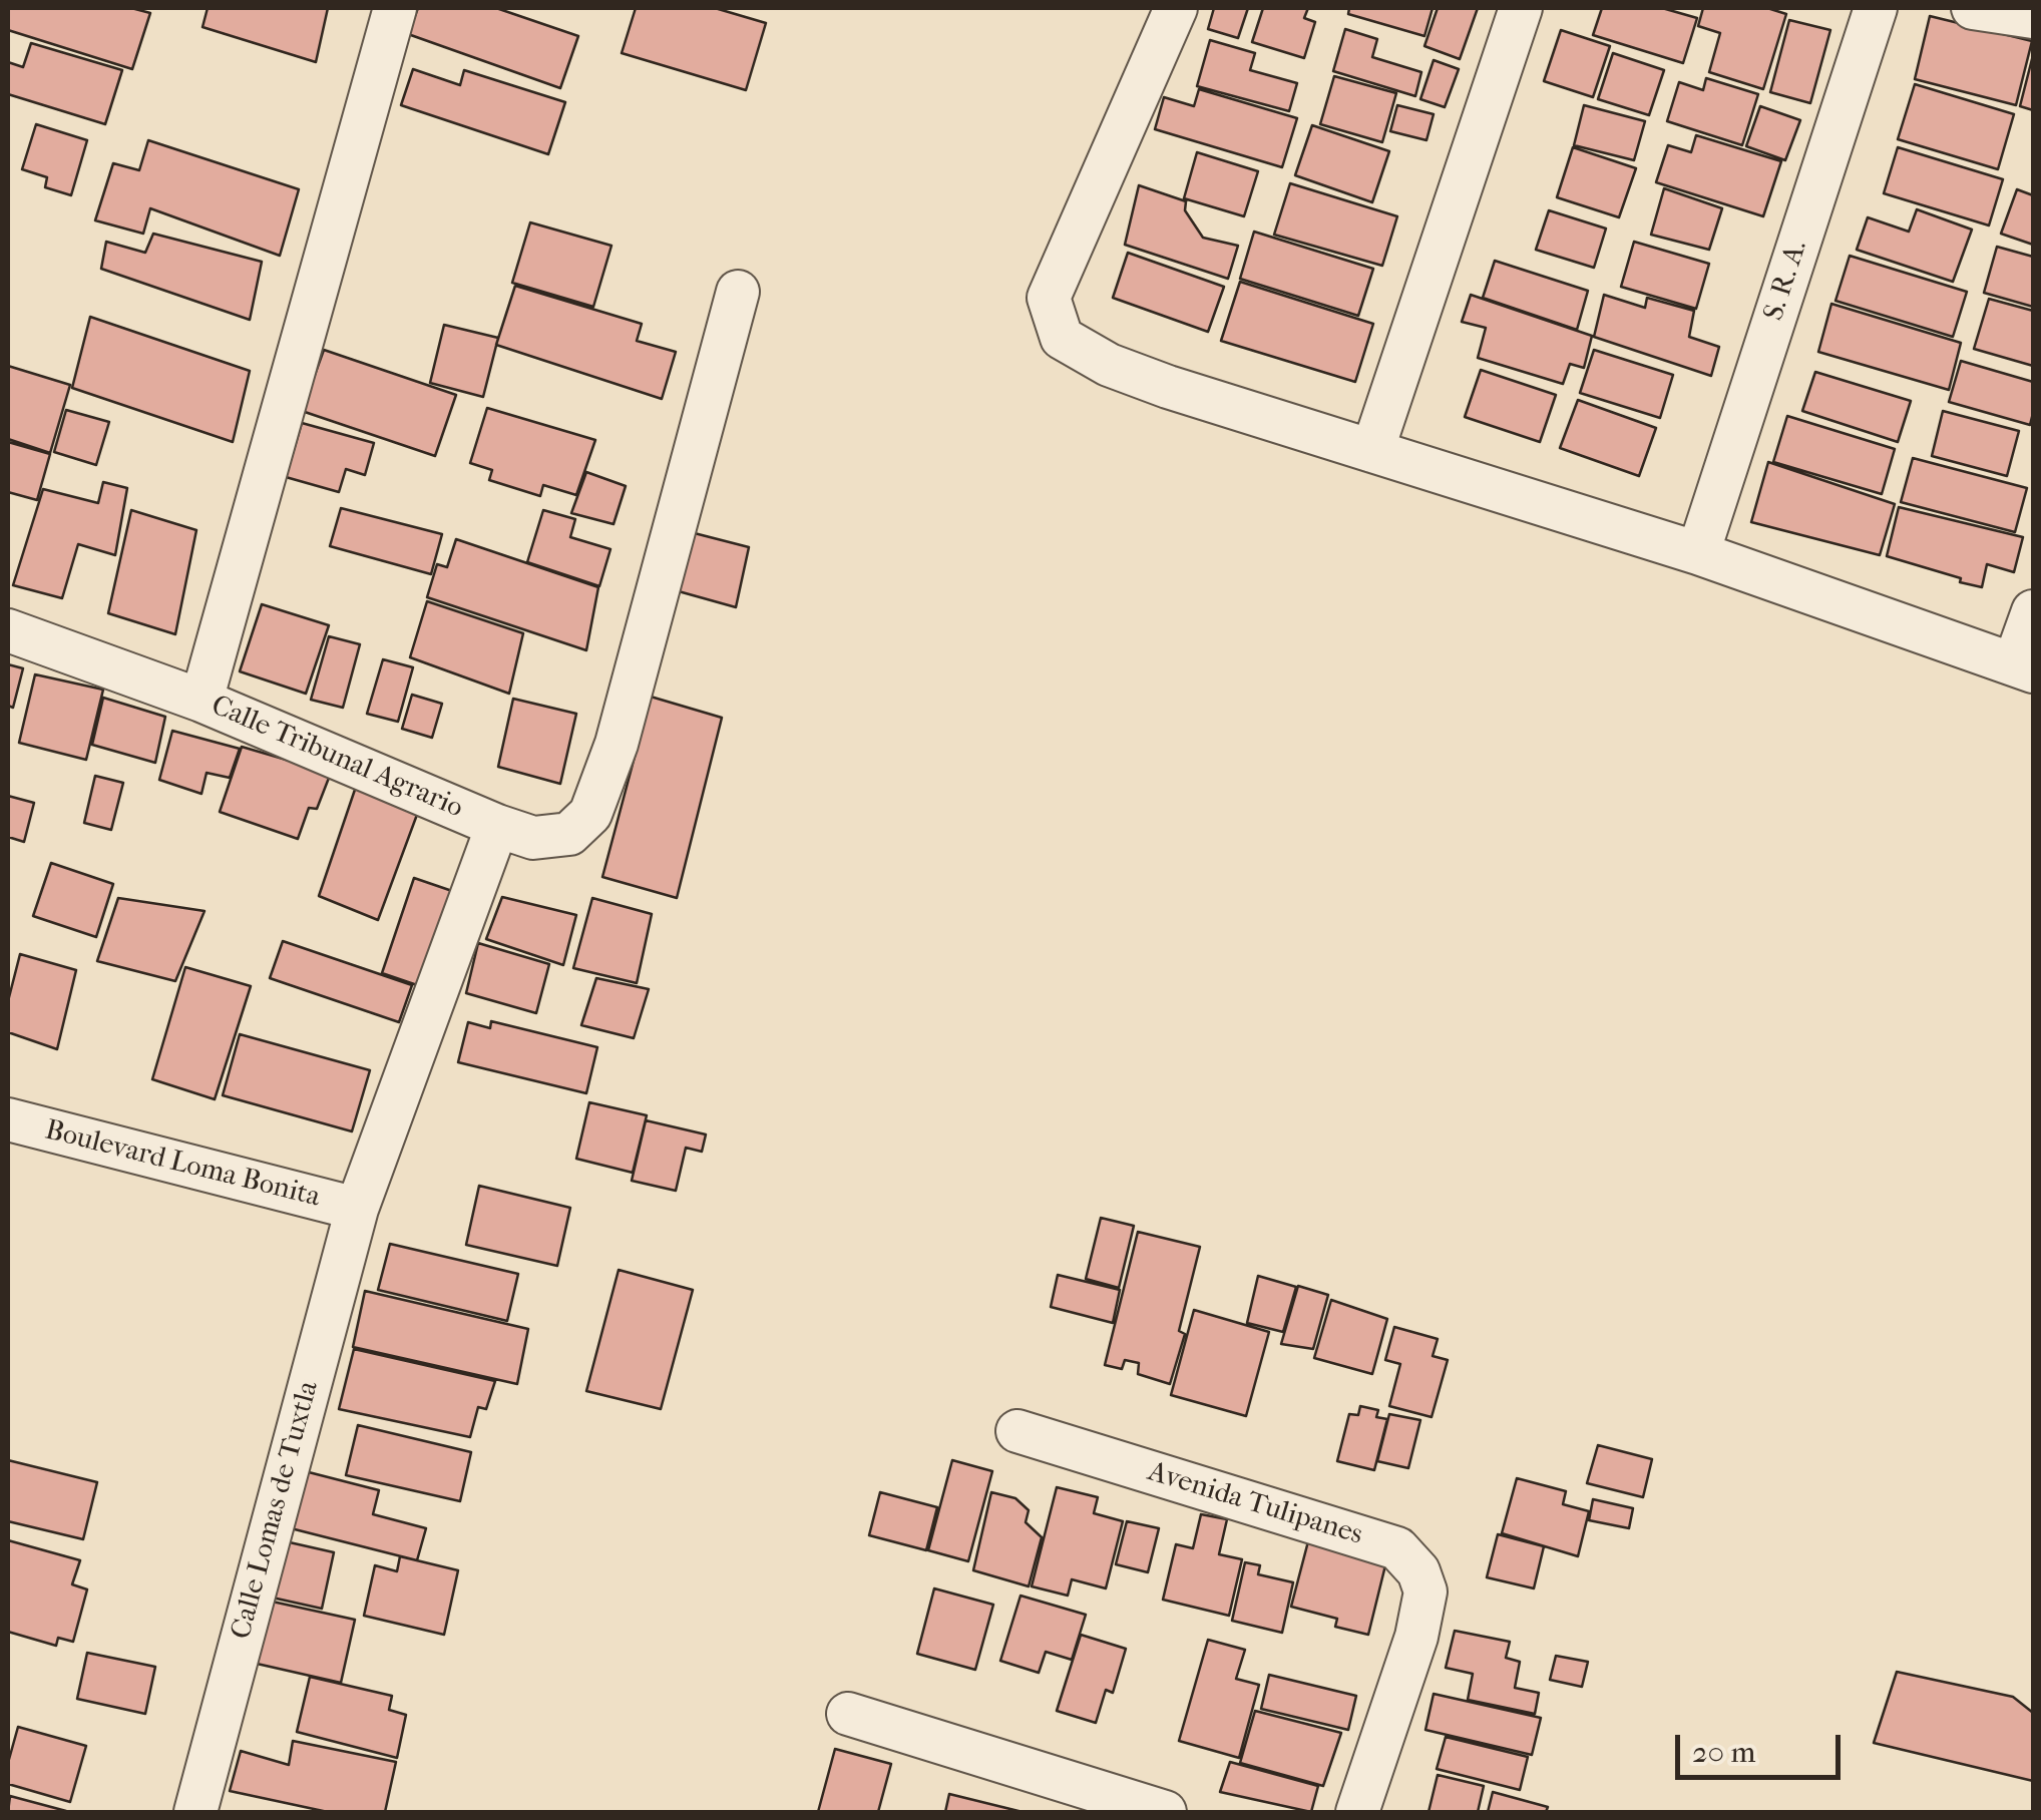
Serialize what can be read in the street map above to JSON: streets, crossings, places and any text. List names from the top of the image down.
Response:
{
  "streets": {
    "street": [
      "S. R. A.",
      "Calle Tribunal Agrario",
      "Boulevard Loma Bonita",
      "Avenida Tulipanes",
      "Calle Lomas de Tuxtla"
    ]
  },
  "crossings": [
    ["Calle Tribunal Agrario", "Calle Lomas de Tuxtla"],
    ["Boulevard Loma Bonita", "Calle Lomas de Tuxtla"]
  ],
  "scale_bar": "20 m"
}
